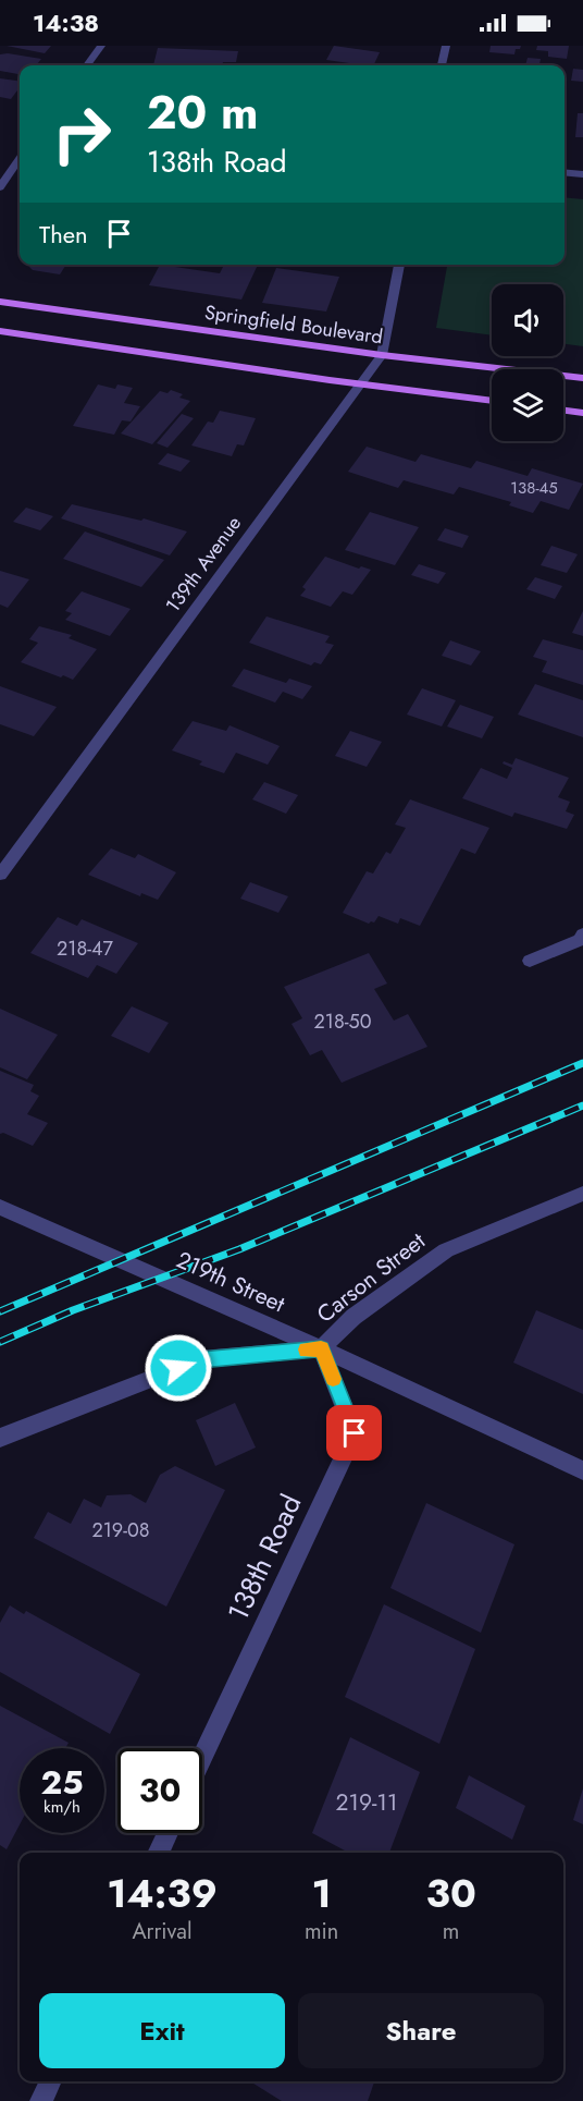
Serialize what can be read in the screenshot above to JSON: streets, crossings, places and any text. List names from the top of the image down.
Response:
{
  "streets": {
    "main road": ["Springfield Boulevard"],
    "street": [
      "139th Avenue",
      "Carson Street",
      "219th Street",
      "138th Road"
    ]
  },
  "crossings": [
    ["Springfield Boulevard", "139th Avenue"],
    ["Carson Street", "219th Street"],
    ["Carson Street", "138th Road"],
    ["219th Street", "138th Road"]
  ],
  "house_numbers": [
    "138-45",
    "218-47",
    "218-50",
    "219-08",
    "219-11"
  ],
  "page": {
    "status": "14:38",
    "turn": ["20 m", "138th Road"],
    "then": "Then",
    "speed": "25 km/h",
    "limit": "30",
    "eta": [
      "14:39",
      "Arrival",
      "1",
      "min",
      "30",
      "m"
    ],
    "buttons": ["Exit", "Share"]
  }
}
